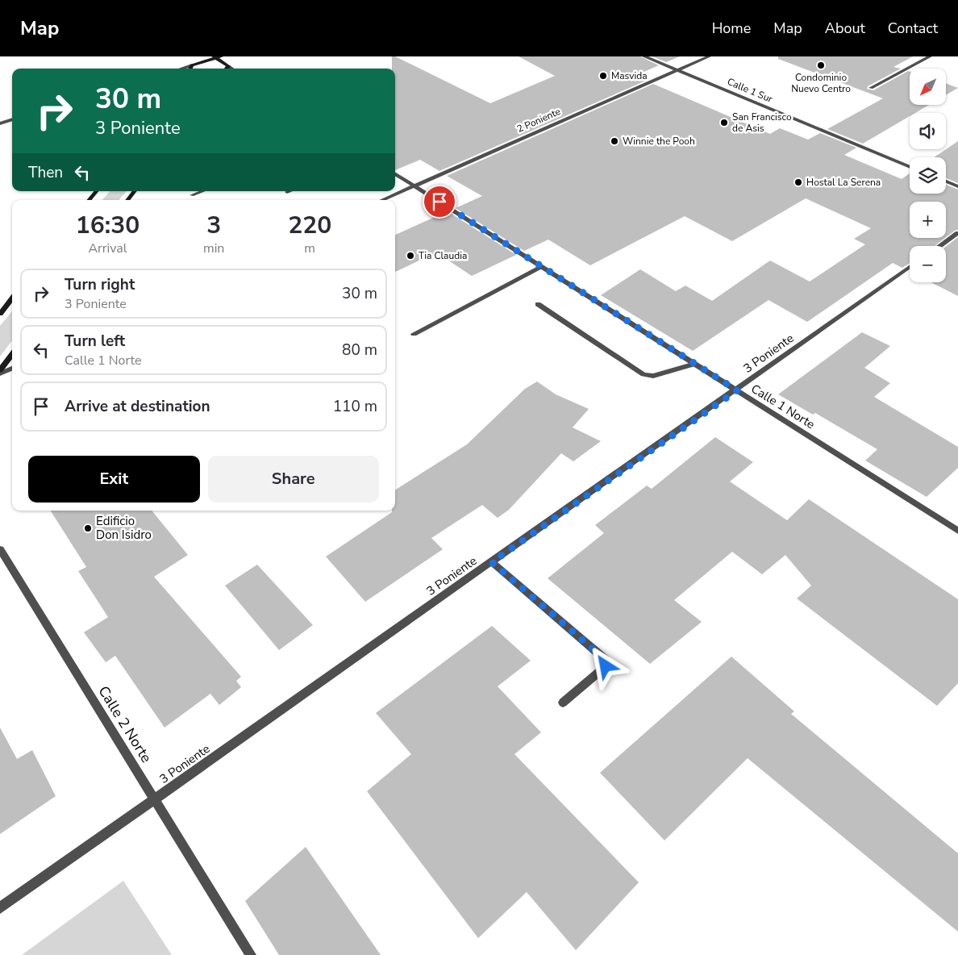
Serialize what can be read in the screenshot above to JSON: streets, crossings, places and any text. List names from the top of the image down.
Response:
{
  "streets": {
    "street": [
      "Calle 1 Sur",
      "2 Poniente",
      "3 Poniente",
      "Calle 1 Norte",
      "Calle 2 Norte"
    ]
  },
  "crossings": [
    ["Calle 1 Sur", "2 Poniente"],
    ["2 Poniente", "Calle 1 Norte"],
    ["3 Poniente", "Calle 1 Norte"],
    ["3 Poniente", "Calle 2 Norte"]
  ],
  "places": [
    "Condominio Nuevo Centro",
    "Masvida",
    "San Francisco de Asis",
    "Winnie the Pooh",
    "Hostal La Serena",
    "Tia Claudia",
    "Edificio Don Isidro"
  ],
  "north": "bottom left",
  "page": {
    "header": "Map",
    "nav": [
      "Home",
      "Map",
      "About",
      "Contact"
    ],
    "map_buttons": ["+", "−"],
    "turn": ["30 m", "3 Poniente"],
    "then": "Then",
    "eta": [
      "16:30",
      "Arrival",
      "3",
      "min",
      "220",
      "m"
    ],
    "list": [
      {
        "name": "Turn right",
        "note": "3 Poniente",
        "value": "30 m"
      },
      {
        "name": "Turn left",
        "note": "Calle 1 Norte",
        "value": "80 m"
      },
      {
        "name": "Arrive at destination",
        "value": "110 m"
      }
    ],
    "buttons": ["Exit", "Share"]
  }
}
